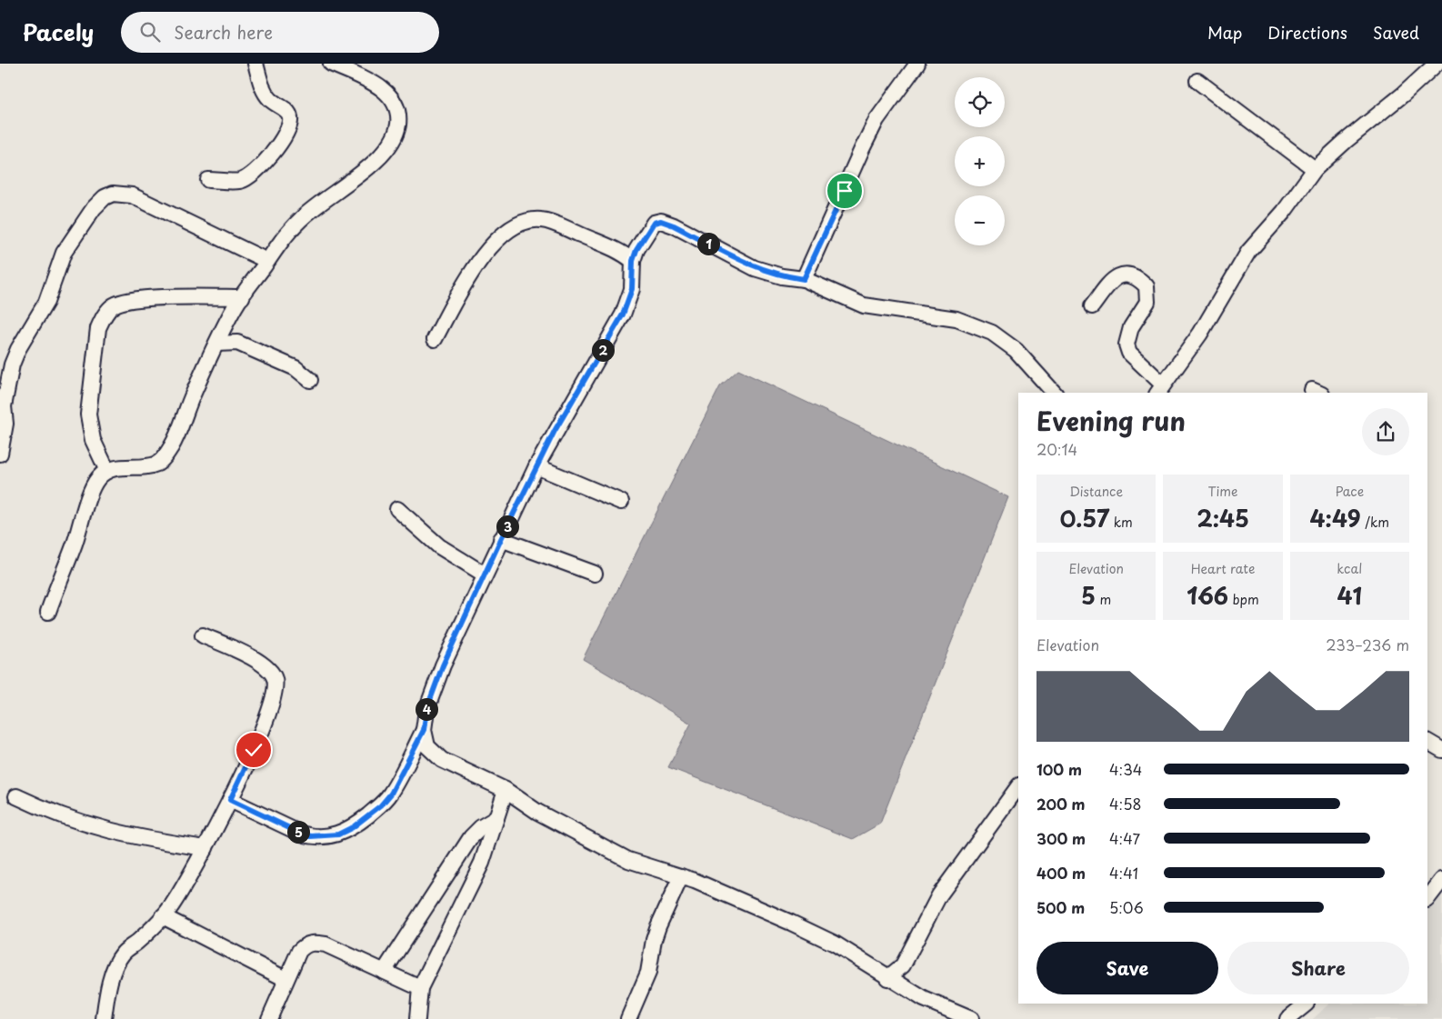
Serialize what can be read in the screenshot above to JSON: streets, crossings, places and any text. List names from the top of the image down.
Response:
{
  "page": {
    "header": "Pacely",
    "search": "Search here",
    "nav": ["Map", "Directions", "Saved"],
    "map_buttons": ["+", "−"],
    "pins": [
      "1",
      "2",
      "3",
      "4",
      "5"
    ],
    "heading": ["Evening run", "20:14"],
    "stats": [
      ["Distance", "0.57 km"],
      ["Time", "2:45"],
      ["Pace", "4:49 /km"],
      ["Elevation", "5 m"],
      ["Heart rate", "166 bpm"],
      ["kcal", "41"]
    ],
    "chart": ["Elevation", "233–236 m"],
    "list": [
      {
        "name": "100 m",
        "note": "4:34"
      },
      {
        "name": "200 m",
        "note": "4:58"
      },
      {
        "name": "300 m",
        "note": "4:47"
      },
      {
        "name": "400 m",
        "note": "4:41"
      },
      {
        "name": "500 m",
        "note": "5:06"
      }
    ],
    "buttons": ["Save", "Share"]
  }
}
